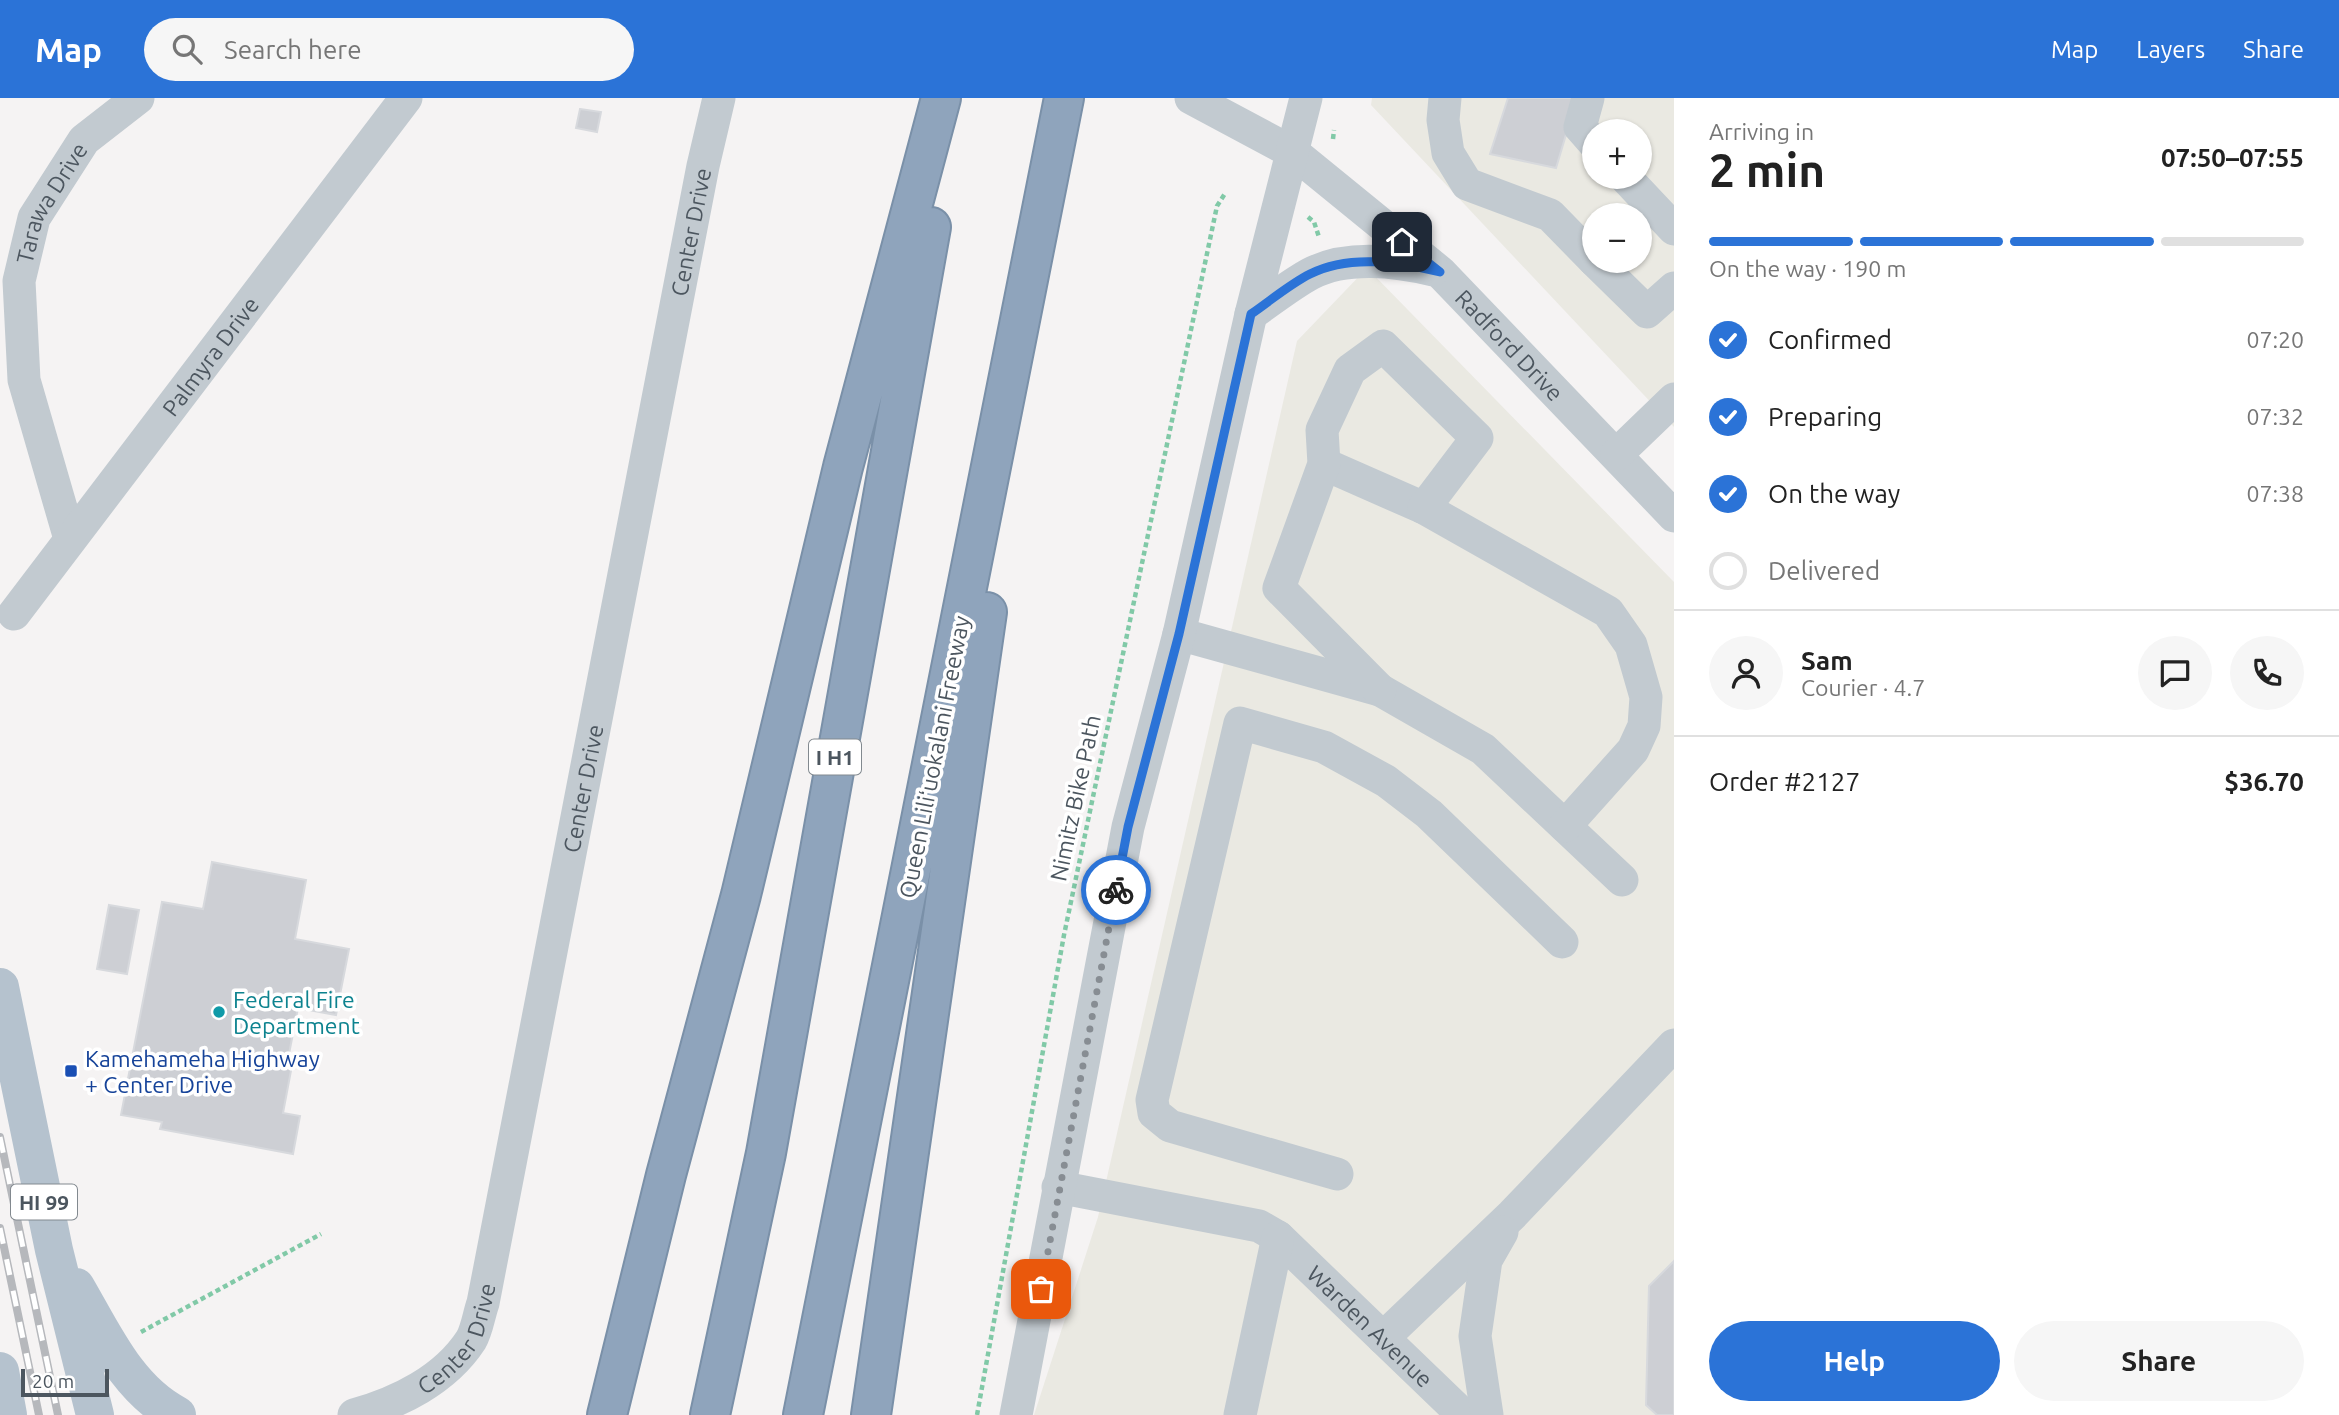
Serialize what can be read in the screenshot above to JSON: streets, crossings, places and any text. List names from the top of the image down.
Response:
{
  "streets": {
    "highway": ["I H1", "Queen Liliʻuokalani Freeway"],
    "main road": ["HI 99"],
    "street": [
      "Tarawa Drive",
      "Center Drive",
      "Radford Drive",
      "Palmyra Drive",
      "Warden Avenue"
    ],
    "path": ["Nimitz Bike Path"]
  },
  "crossings": [
    ["Tarawa Drive", "Palmyra Drive"]
  ],
  "places": {
    "other": ["Federal Fire Department"],
    "transit": ["Kamehameha Highway + Center Drive"]
  },
  "scale_bar": "20 m",
  "page": {
    "header": "Map",
    "search": "Search here",
    "nav": ["Map", "Layers", "Share"],
    "heading": ["2 min", "Arriving in", "07:50–07:55"],
    "panel": [
      "Sam",
      "Courier · 4.7",
      "Order #2127",
      "$36.70"
    ],
    "map_buttons": ["+", "−"],
    "bar": "On the way · 190 m",
    "list": [
      ["Confirmed", "07:20"],
      ["Preparing", "07:32"],
      ["On the way", "07:38"],
      "Delivered"
    ],
    "buttons": ["Help", "Share"],
    "scale": "20 m"
  }
}
